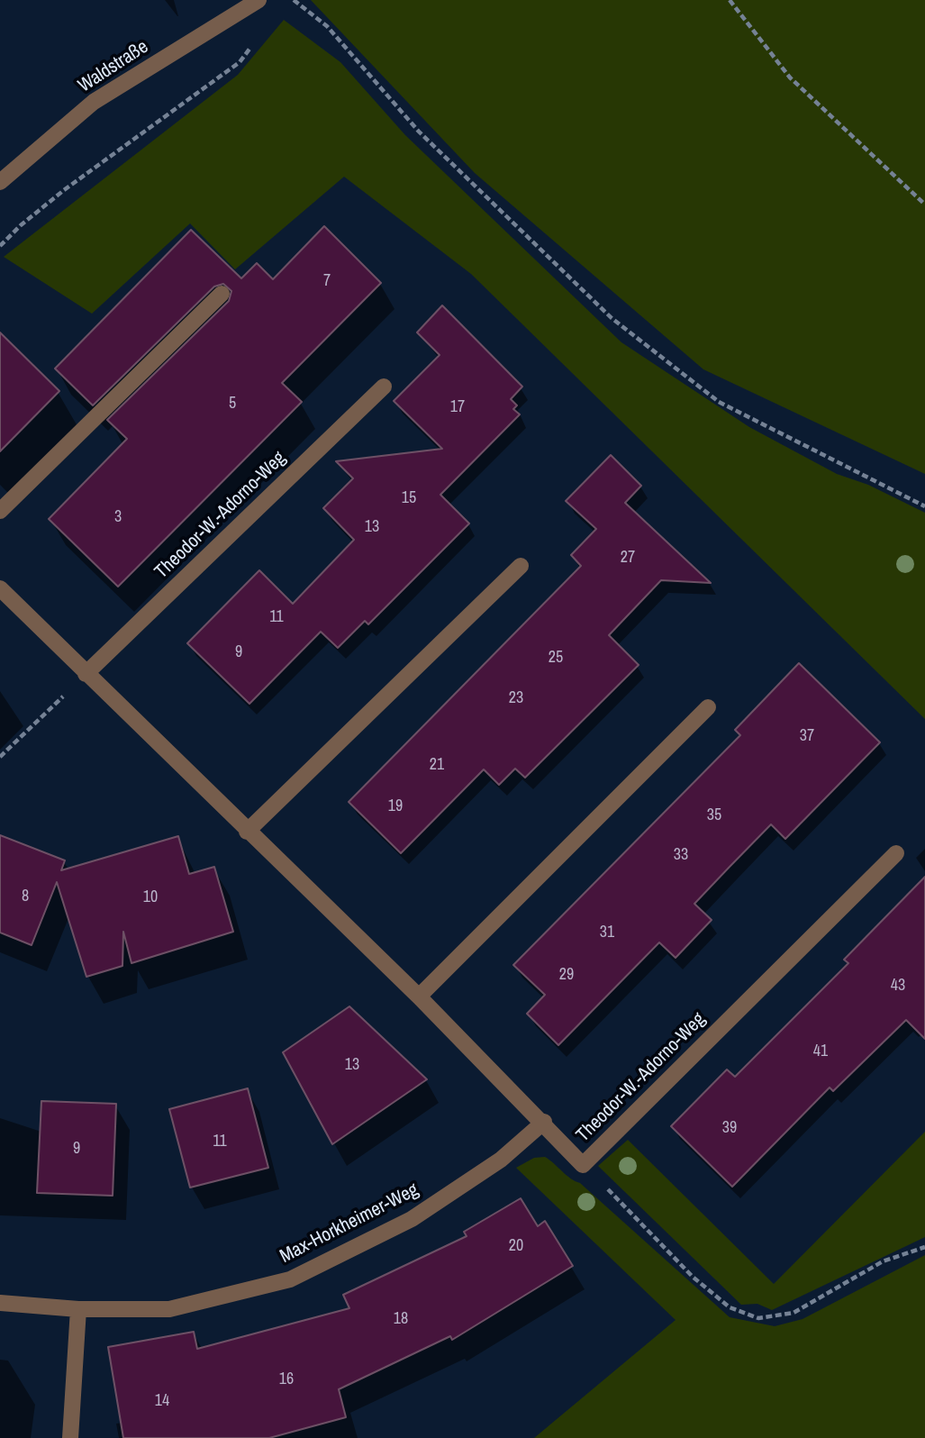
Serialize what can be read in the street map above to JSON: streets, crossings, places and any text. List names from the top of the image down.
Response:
{
  "streets": {
    "street": ["Waldstraße", "Theodor-W.-Adorno-Weg", "Max-Horkheimer-Weg"]
  },
  "crossings": [
    ["Theodor-W.-Adorno-Weg", "Max-Horkheimer-Weg"]
  ],
  "house_numbers": [
    "7",
    "5",
    "17",
    "15",
    "3",
    "13",
    "27",
    "11",
    "9",
    "25",
    "23",
    "37",
    "21",
    "19",
    "35",
    "33",
    "8",
    "10",
    "31",
    "29",
    "43",
    "41",
    "13",
    "39",
    "11",
    "9",
    "20",
    "18",
    "16",
    "14"
  ]
}
